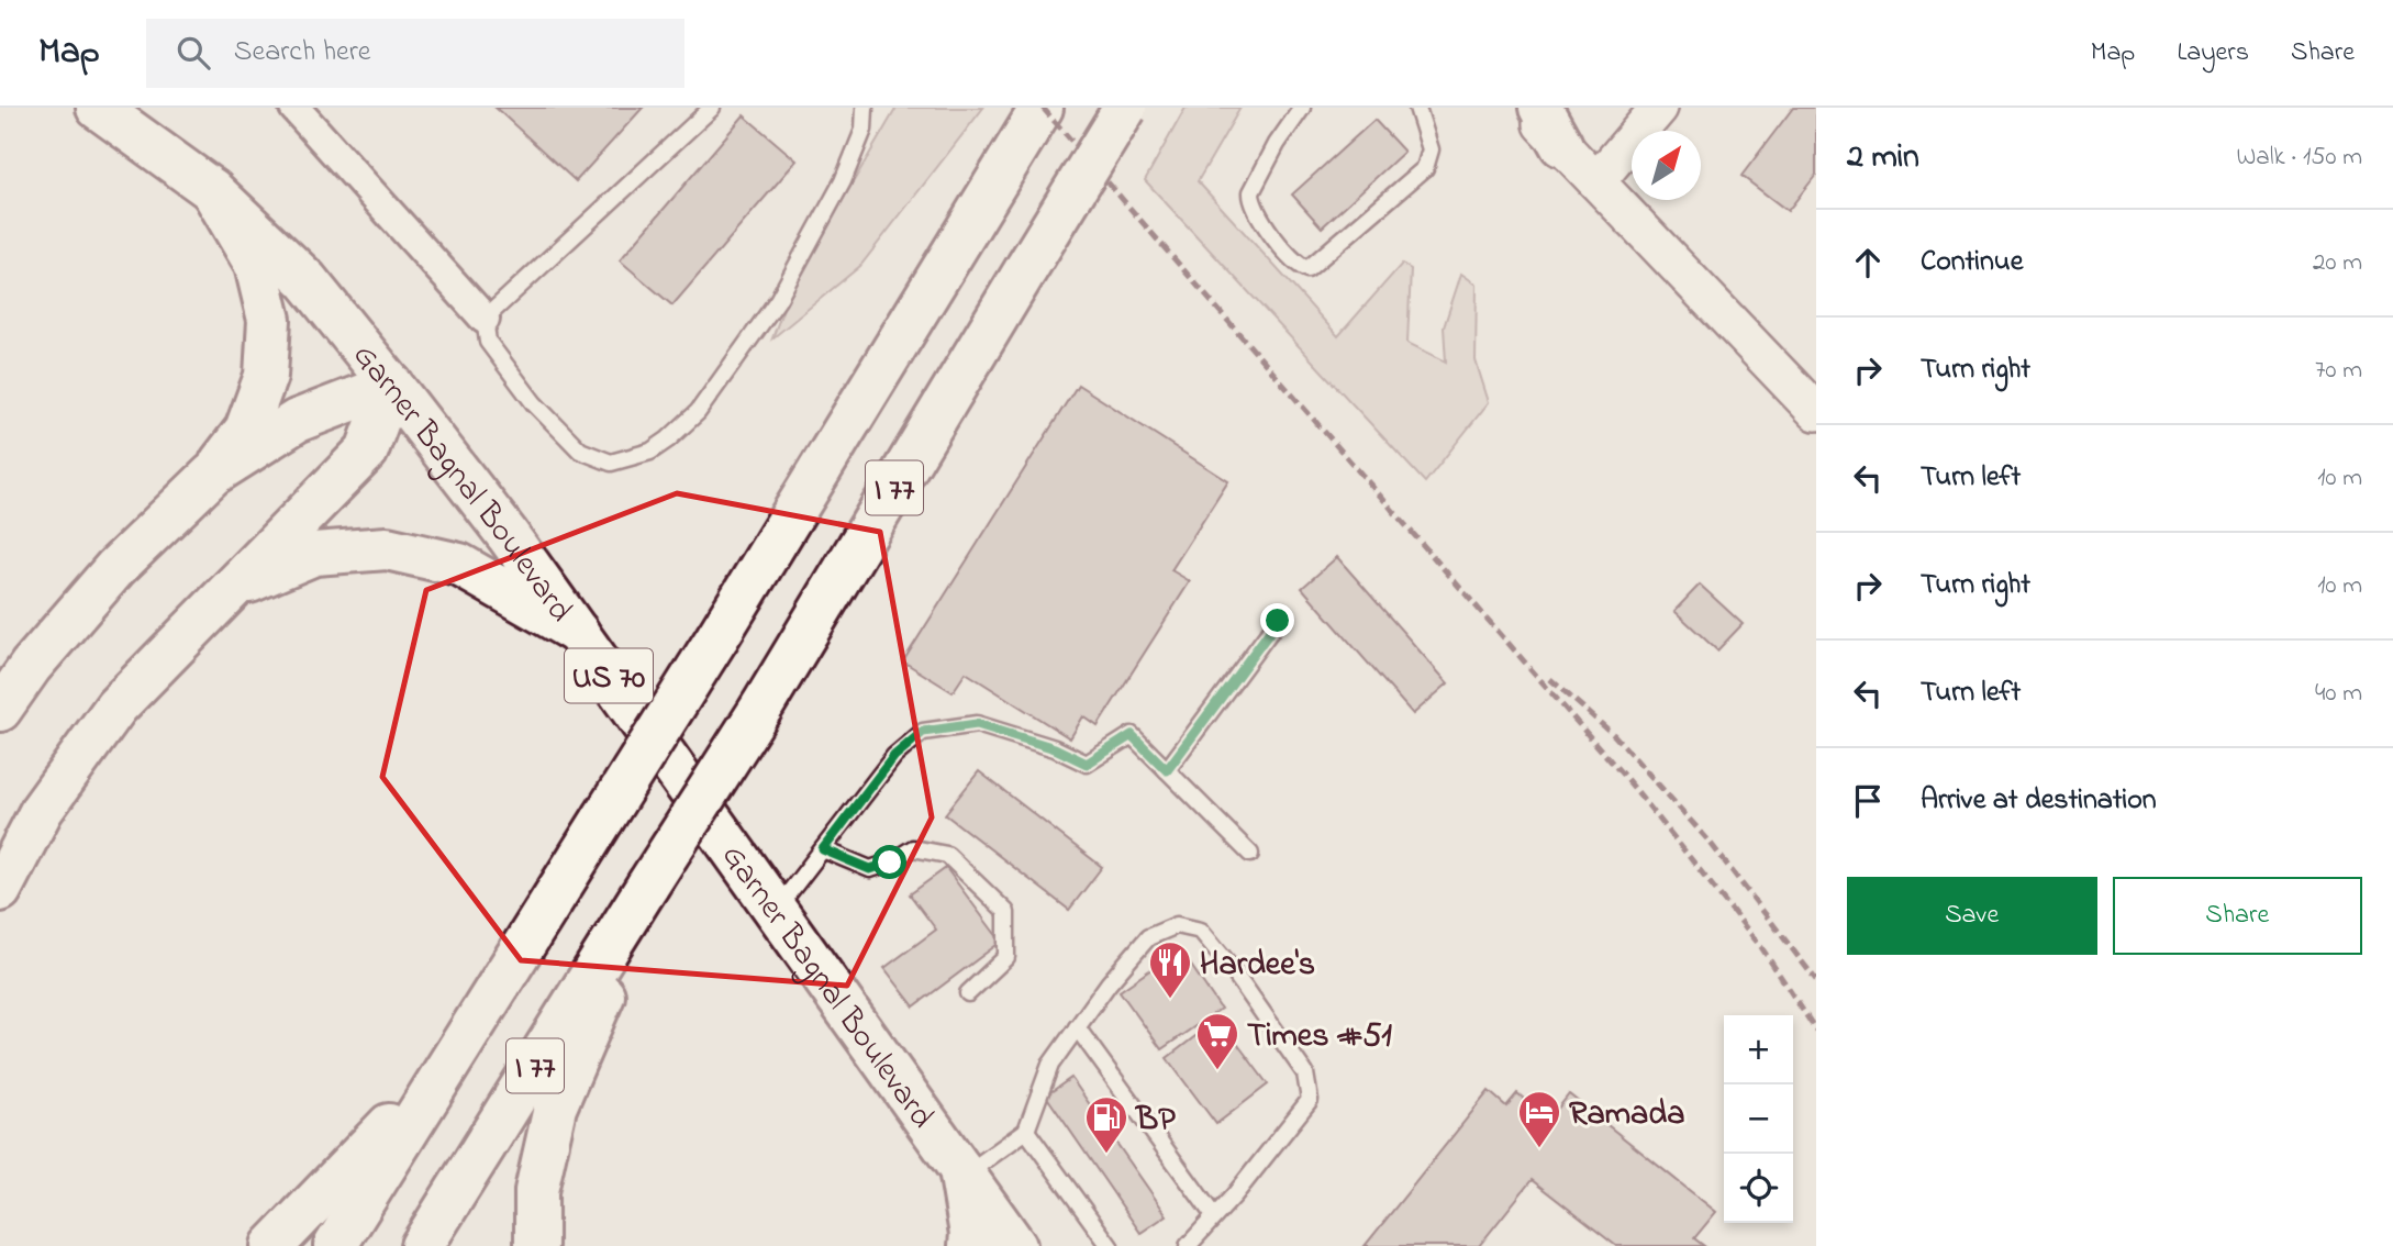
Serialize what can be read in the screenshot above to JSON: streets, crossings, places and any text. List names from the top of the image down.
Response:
{
  "streets": {
    "highway": ["Garner Bagnal Boulevard", "I 77", "US 70"]
  },
  "places": {
    "restaurant": ["Hardee's"],
    "supermarket": ["Times #51"],
    "hotel": ["Ramada"],
    "fuel station": ["BP"]
  },
  "north": "top right",
  "page": {
    "header": "Map",
    "search": "Search here",
    "nav": ["Map", "Layers", "Share"],
    "heading": ["2 min", "Walk · 150 m"],
    "list": [
      ["Continue", "20 m"],
      ["Turn right", "70 m"],
      ["Turn left", "10 m"],
      ["Turn right", "10 m"],
      ["Turn left", "40 m"],
      "Arrive at destination"
    ],
    "buttons": ["Save", "Share"],
    "map_buttons": ["+", "−"]
  }
}
